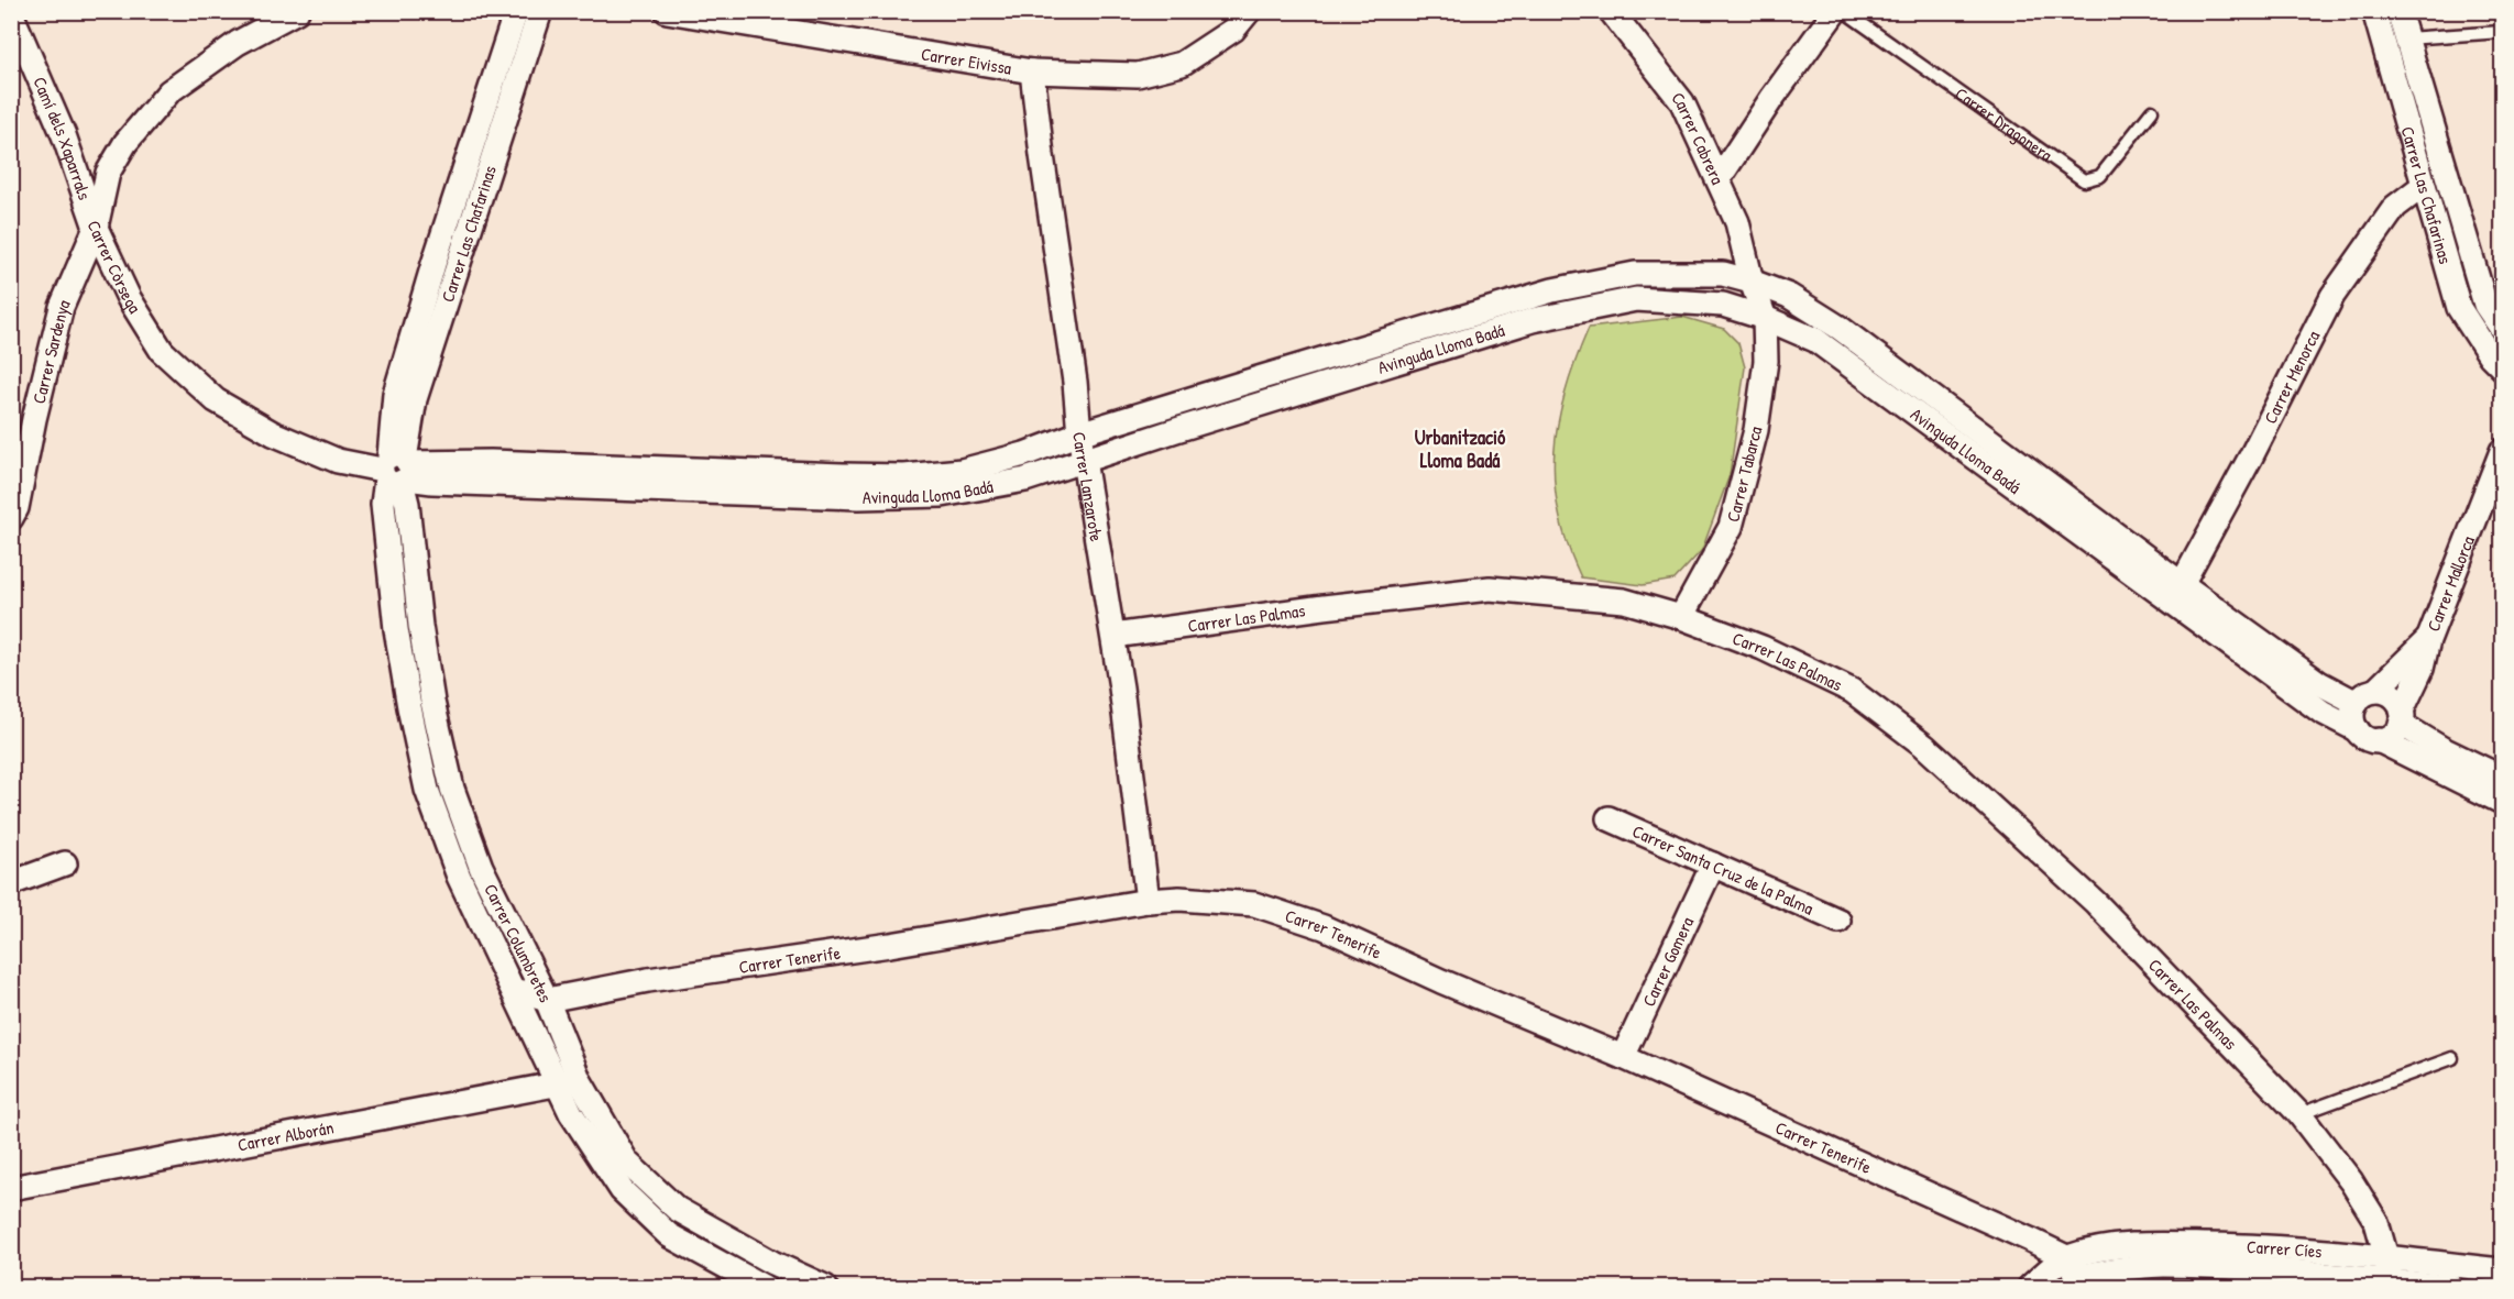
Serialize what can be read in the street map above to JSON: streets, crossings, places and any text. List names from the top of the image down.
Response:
{
  "streets": {
    "street": [
      "Carrer Eivissa",
      "Camí dels Xaparrals",
      "Carrer Cabrera",
      "Carrer Las Chafarinas",
      "Carrer Còrsega",
      "Avinguda Lloma Badá",
      "Carrer Sardenya",
      "Carrer Menorca",
      "Carrer Tabarca",
      "Carrer Lanzarote",
      "Carrer Mallorca",
      "Carrer Las Palmas",
      "Carrer Santa Cruz de la Palma",
      "Carrer Tenerife",
      "Carrer Columbretes",
      "Carrer Gomera",
      "Carrer Alborán",
      "Carrer Cíes"
    ],
    "lane": ["Carrer Dragonera"]
  },
  "crossings": [
    ["Carrer Eivissa", "Carrer Lanzarote"],
    ["Camí dels Xaparrals", "Carrer Còrsega"],
    ["Camí dels Xaparrals", "Carrer Sardenya"],
    ["Carrer Cabrera", "Avinguda Lloma Badá"],
    ["Carrer Cabrera", "Carrer Tabarca"],
    ["Carrer Las Chafarinas", "Carrer Còrsega"],
    ["Carrer Las Chafarinas", "Avinguda Lloma Badá"],
    ["Carrer Las Chafarinas", "Carrer Menorca"],
    ["Carrer Las Chafarinas", "Carrer Columbretes"],
    ["Carrer Còrsega", "Avinguda Lloma Badá"],
    ["Carrer Còrsega", "Carrer Sardenya"],
    ["Carrer Còrsega", "Carrer Columbretes"],
    ["Avinguda Lloma Badá", "Carrer Menorca"],
    ["Avinguda Lloma Badá", "Carrer Tabarca"],
    ["Avinguda Lloma Badá", "Carrer Lanzarote"],
    ["Avinguda Lloma Badá", "Carrer Mallorca"],
    ["Avinguda Lloma Badá", "Carrer Columbretes"],
    ["Carrer Tabarca", "Carrer Las Palmas"],
    ["Carrer Lanzarote", "Carrer Las Palmas"],
    ["Carrer Lanzarote", "Carrer Tenerife"],
    ["Carrer Las Palmas", "Carrer Cíes"],
    ["Carrer Santa Cruz de la Palma", "Carrer Gomera"],
    ["Carrer Tenerife", "Carrer Columbretes"],
    ["Carrer Tenerife", "Carrer Gomera"],
    ["Carrer Tenerife", "Carrer Cíes"],
    ["Carrer Columbretes", "Carrer Alborán"]
  ],
  "districts": ["Urbanització Lloma Badá"]
}
